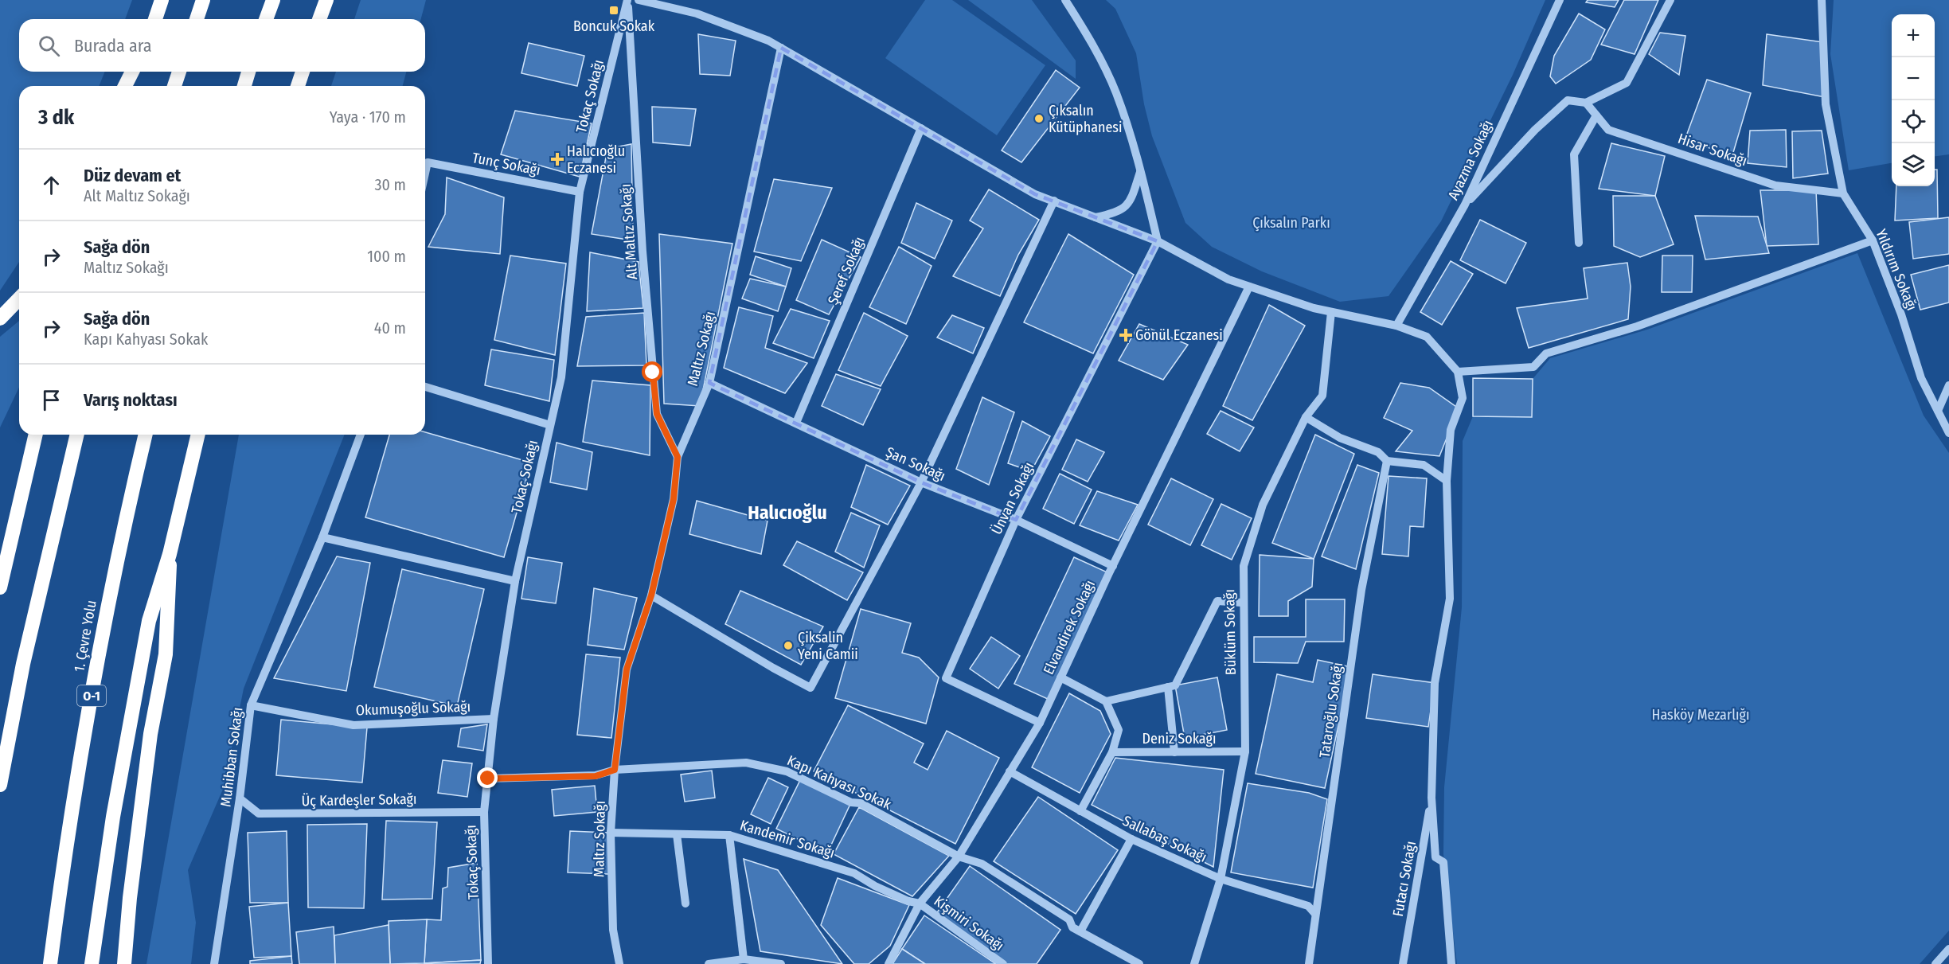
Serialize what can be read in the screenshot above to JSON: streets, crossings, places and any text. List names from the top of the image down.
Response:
{
  "streets": {
    "highway": ["1. Çevre Yolu", "O-1"],
    "street": [
      "Tokaç Sokağı",
      "Hisar Sokağı",
      "Ayazma Sokağı",
      "Tunç Sokağı",
      "Alt Maltız Sokağı",
      "Yıldırım Sokağı",
      "Şeref Sokağı",
      "Maltız Sokağı",
      "Şan Sokağı",
      "Ünvan Sokağı",
      "Elvandirek Sokağı",
      "Büklüm Sokağı",
      "Okumuşoğlu Sokağı",
      "Tataroğlu Sokağı",
      "Deniz Sokağı",
      "Muhibban Sokağı",
      "Kapı Kahyası Sokak",
      "Üç Kardeşler Sokağı",
      "Kandemir Sokağı",
      "Sallabaş Sokağı",
      "Futacı Sokağı",
      "Kişmiri Sokağı"
    ]
  },
  "crossings": [
    ["Tokaç Sokağı", "Tunç Sokağı"],
    ["Tokaç Sokağı", "Alt Maltız Sokağı"],
    ["Tokaç Sokağı", "Okumuşoğlu Sokağı"],
    ["Tokaç Sokağı", "Kapı Kahyası Sokak"],
    ["Tokaç Sokağı", "Üç Kardeşler Sokağı"],
    ["Hisar Sokağı", "Yıldırım Sokağı"],
    ["Alt Maltız Sokağı", "Maltız Sokağı"],
    ["Şeref Sokağı", "Şan Sokağı"],
    ["Maltız Sokağı", "Şan Sokağı"],
    ["Maltız Sokağı", "Kapı Kahyası Sokak"],
    ["Maltız Sokağı", "Kandemir Sokağı"],
    ["Şan Sokağı", "Ünvan Sokağı"],
    ["Şan Sokağı", "Elvandirek Sokağı"],
    ["Ünvan Sokağı", "Elvandirek Sokağı"],
    ["Elvandirek Sokağı", "Kapı Kahyası Sokak"],
    ["Elvandirek Sokağı", "Kandemir Sokağı"],
    ["Elvandirek Sokağı", "Sallabaş Sokağı"],
    ["Elvandirek Sokağı", "Kişmiri Sokağı"],
    ["Büklüm Sokağı", "Deniz Sokağı"],
    ["Büklüm Sokağı", "Sallabaş Sokağı"],
    ["Okumuşoğlu Sokağı", "Muhibban Sokağı"],
    ["Tataroğlu Sokağı", "Sallabaş Sokağı"],
    ["Muhibban Sokağı", "Üç Kardeşler Sokağı"],
    ["Kandemir Sokağı", "Kişmiri Sokağı"]
  ],
  "districts": ["Halıcıoğlu"],
  "parks": ["Çıksalın Parkı", "Hasköy Mezarlığı"],
  "places": {
    "transit": ["Boncuk Sokak"],
    "other": ["Çıksalın Kütüphanesi", "Çiksalin Yeni Camii"],
    "health": ["Halıcıoğlu Eczanesi", "Gönül Eczanesi"]
  },
  "page": {
    "map_buttons": ["+", "−"],
    "search": "Burada ara",
    "heading": ["3 dk", "Yaya · 170 m"],
    "list": [
      ["Düz devam et", "Alt Maltız Sokağı", "30 m"],
      ["Sağa dön", "Maltız Sokağı", "100 m"],
      ["Sağa dön", "Kapı Kahyası Sokak", "40 m"],
      "Varış noktası"
    ]
  }
}
